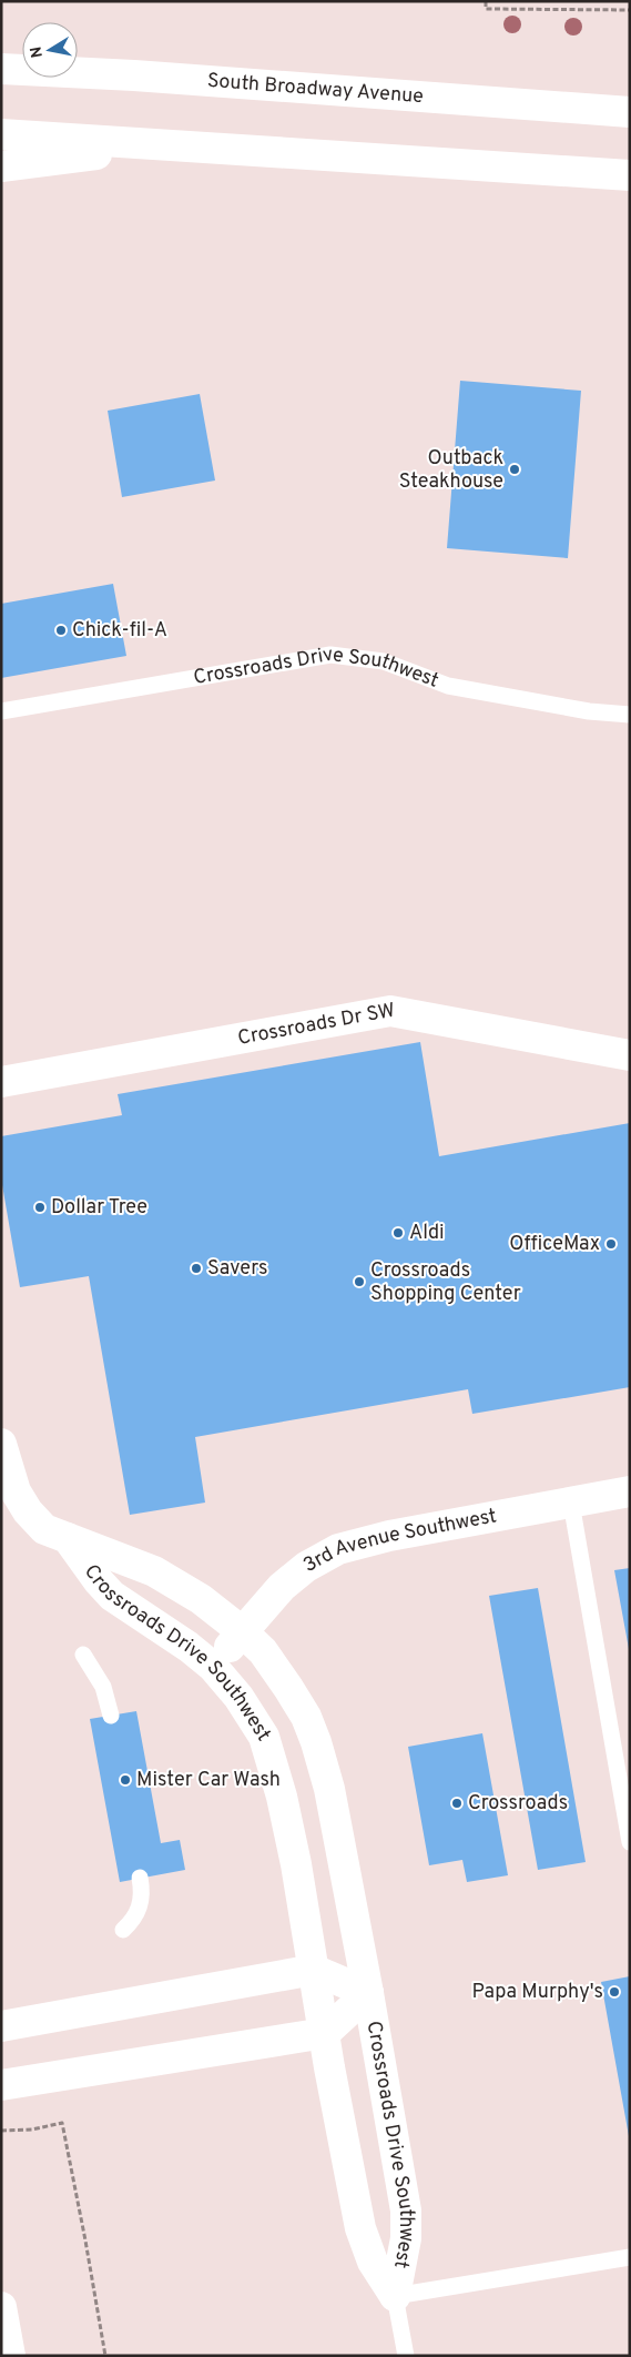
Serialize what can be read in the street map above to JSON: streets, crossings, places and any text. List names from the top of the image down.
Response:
{
  "streets": {
    "street": [
      "South Broadway Avenue",
      "Crossroads Drive Southwest",
      "Crossroads Dr SW",
      "3rd Avenue Southwest"
    ]
  },
  "crossings": [
    ["Crossroads Drive Southwest", "3rd Avenue Southwest"]
  ],
  "places": [
    "Outback Steakhouse",
    "Chick-fil-A",
    "Dollar Tree",
    "Aldi",
    "OfficeMax",
    "Savers",
    "Crossroads Shopping Center",
    "Mister Car Wash",
    "Crossroads",
    "Papa Murphy's"
  ],
  "north": "left"
}
